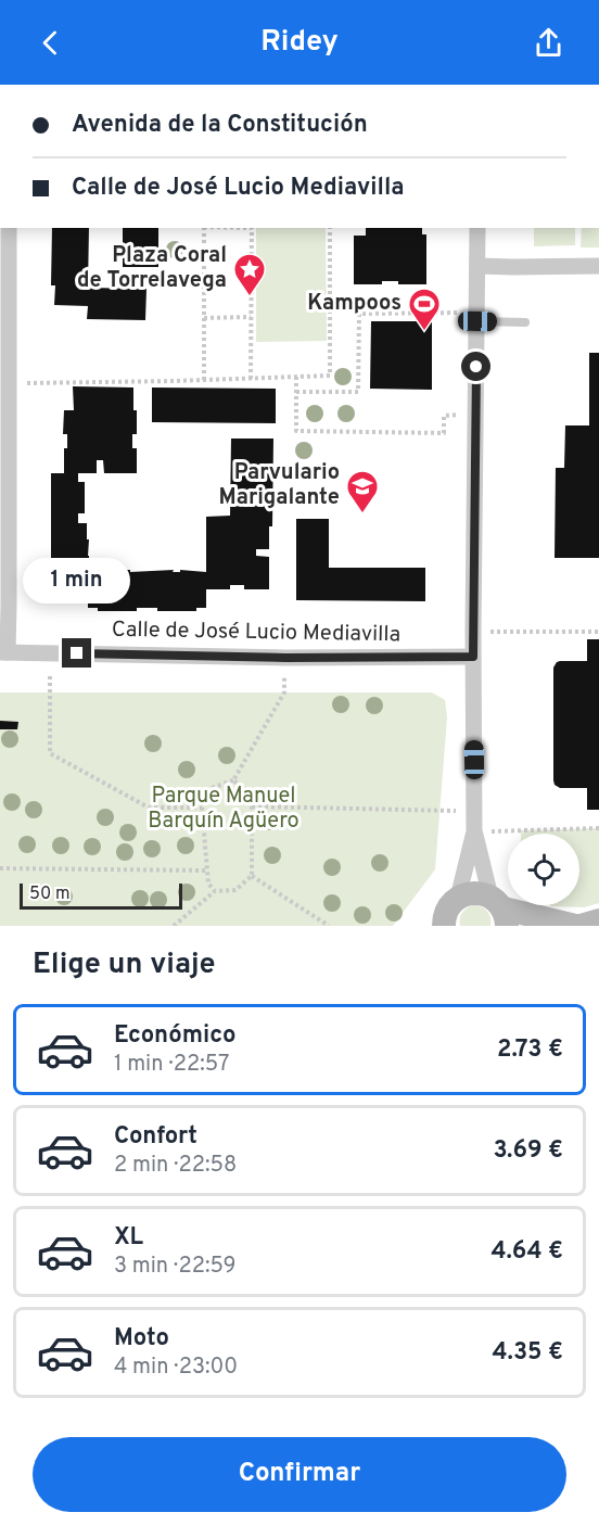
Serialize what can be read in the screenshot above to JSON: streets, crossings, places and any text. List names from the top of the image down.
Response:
{
  "streets": {
    "street": ["Calle de José Lucio Mediavilla"]
  },
  "parks": ["Parque Manuel Barquín Agüero"],
  "places": {
    "place": ["Plaza Coral de Torrelavega"],
    "sports": ["Kampoos"],
    "school or university": ["Parvulario Marigalante"]
  },
  "scale_bar": "50 m",
  "page": {
    "header": "Ridey",
    "banner": ["Avenida de la Constitución", "Calle de José Lucio Mediavilla"],
    "bubble": "1 min",
    "scale": "50 m",
    "heading": "Elige un viaje",
    "list": [
      {
        "name": "Económico",
        "note": "1 min · 22:57",
        "value": "2.73 €"
      },
      {
        "name": "Confort",
        "note": "2 min · 22:58",
        "value": "3.69 €"
      },
      {
        "name": "XL",
        "note": "3 min · 22:59",
        "value": "4.64 €"
      },
      {
        "name": "Moto",
        "note": "4 min · 23:00",
        "value": "4.35 €"
      }
    ],
    "buttons": "Confirmar"
  }
}
